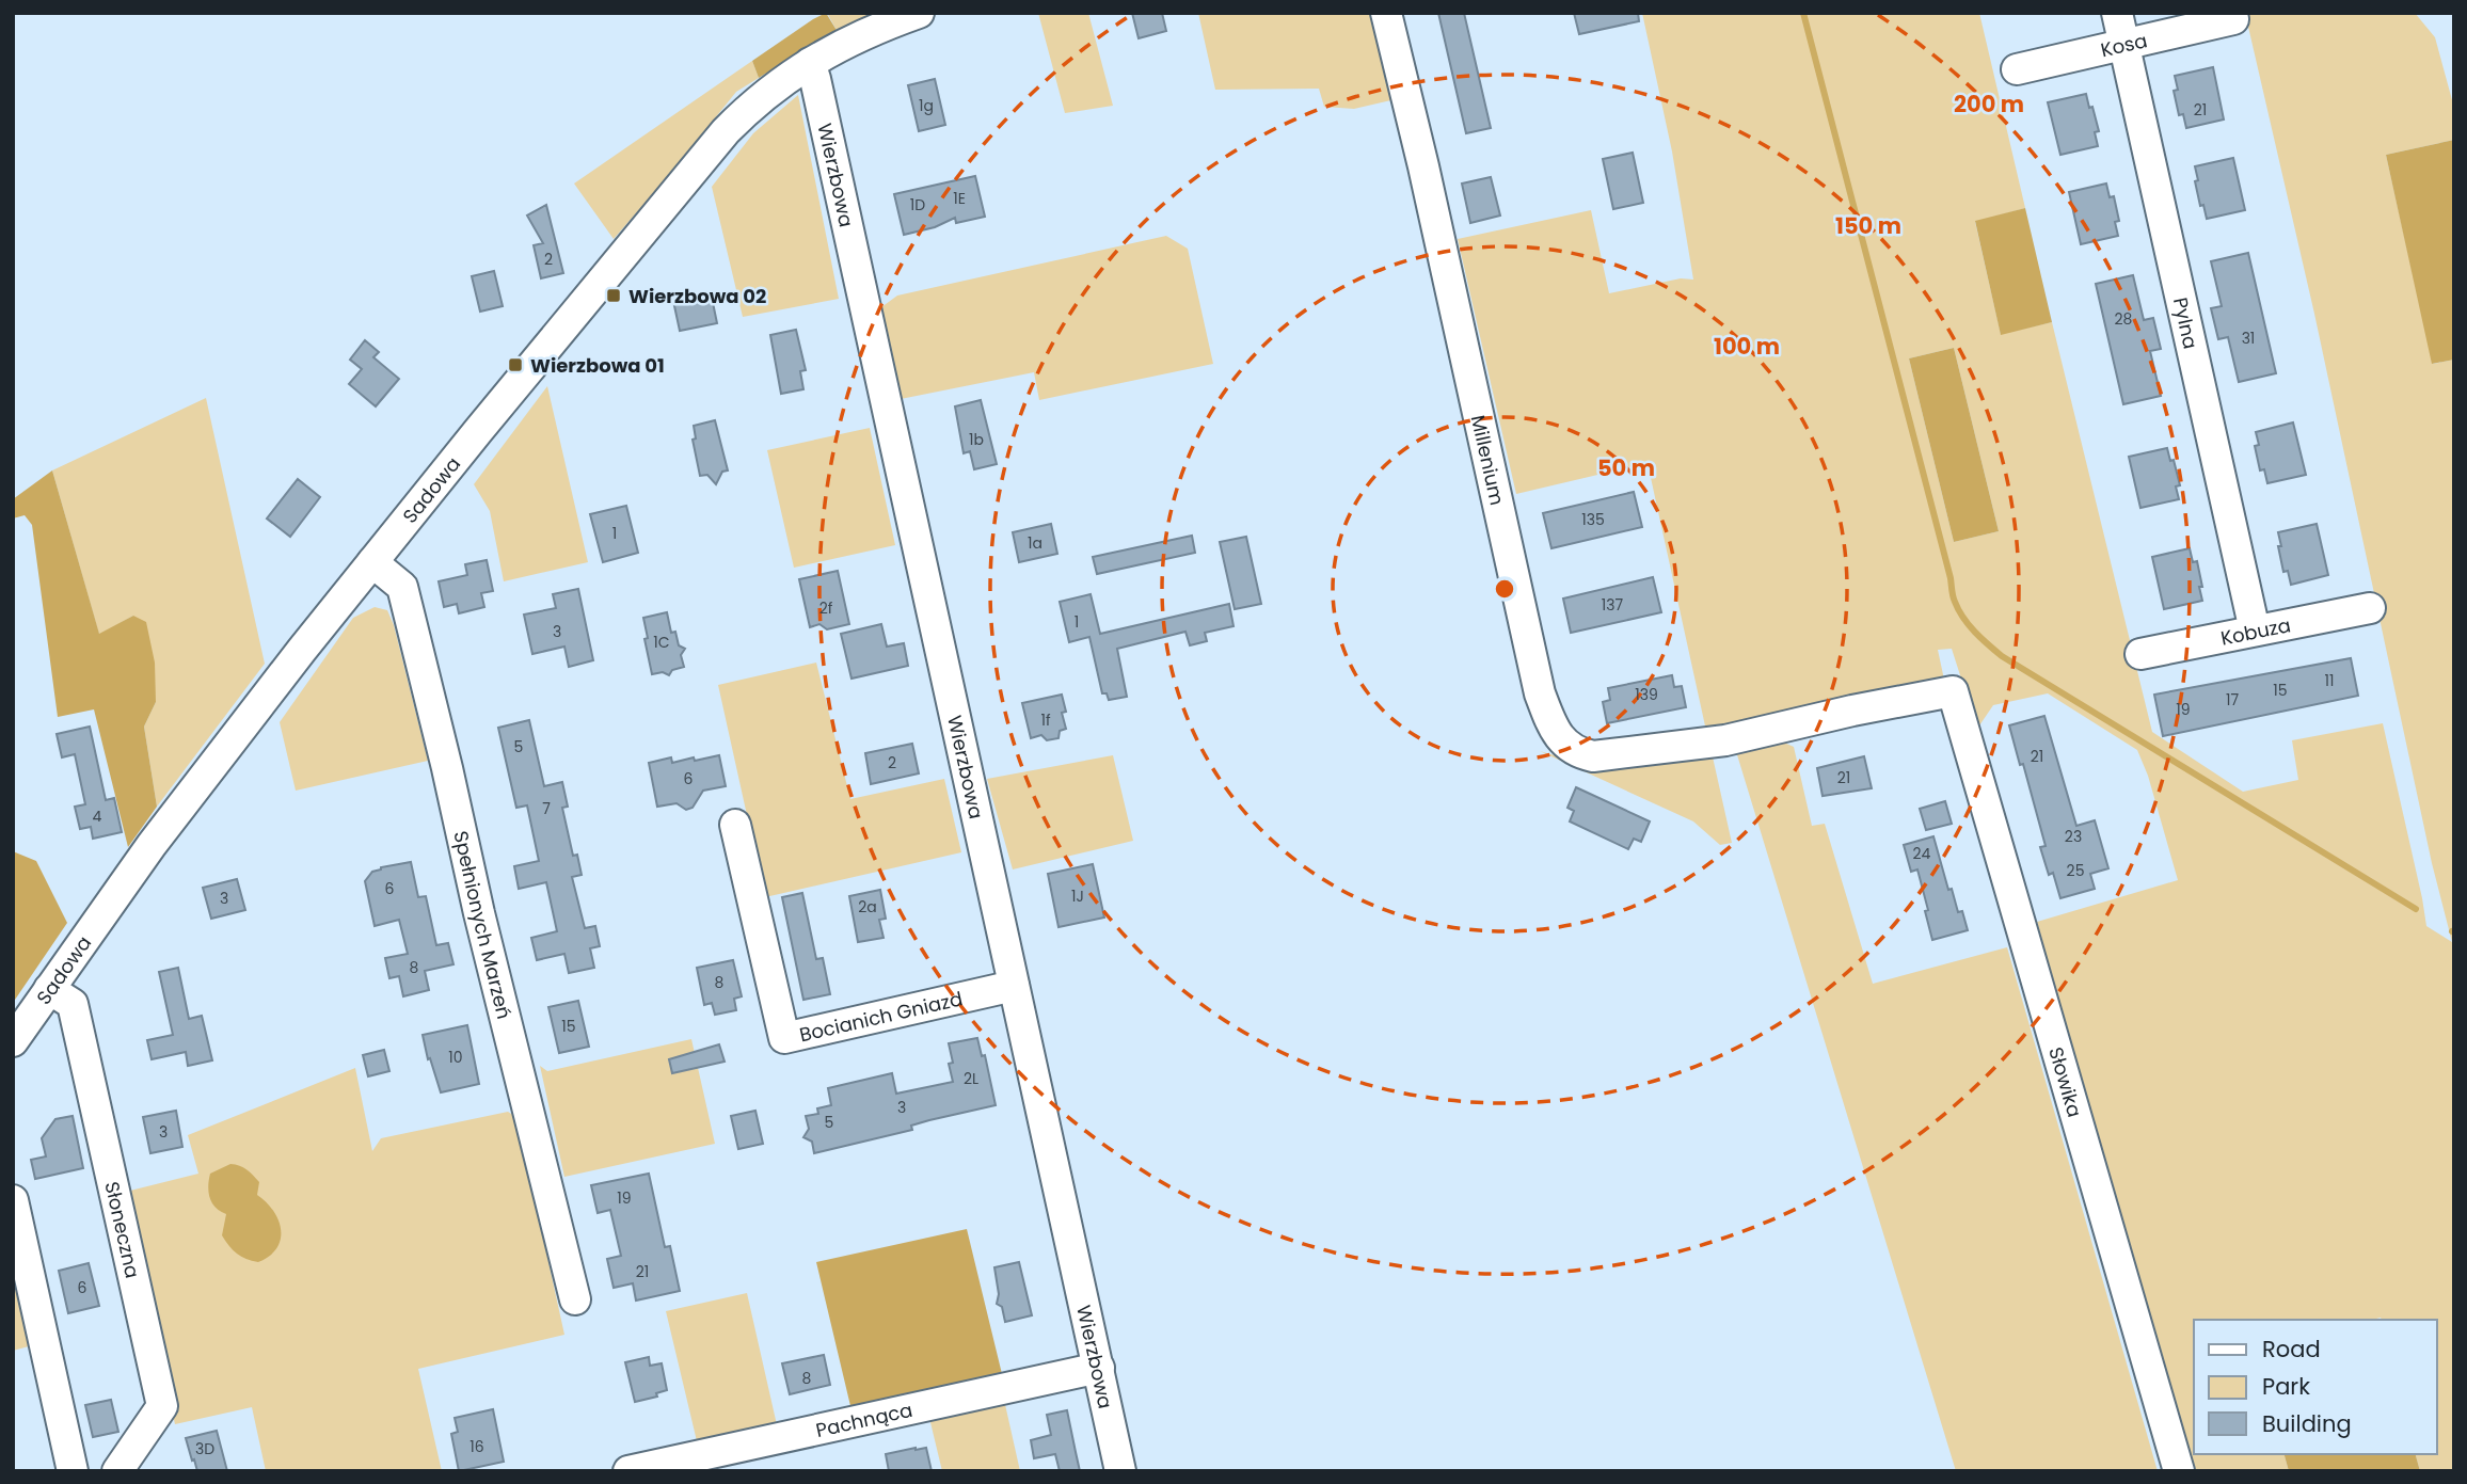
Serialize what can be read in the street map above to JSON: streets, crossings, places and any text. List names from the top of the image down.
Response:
{
  "streets": {
    "street": [
      "Kosa",
      "Wierzbowa",
      "Pylna",
      "Millenium",
      "Sadowa",
      "Kobuza",
      "Spełnionych Marzeń",
      "Bocianich Gniazd",
      "Słowika",
      "Słoneczna",
      "Pachnąca"
    ]
  },
  "crossings": [
    ["Kosa", "Pylna"],
    ["Wierzbowa", "Sadowa"],
    ["Wierzbowa", "Bocianich Gniazd"],
    ["Wierzbowa", "Pachnąca"],
    ["Pylna", "Kobuza"],
    ["Millenium", "Słowika"],
    ["Sadowa", "Spełnionych Marzeń"],
    ["Sadowa", "Słoneczna"]
  ],
  "places": {
    "transit": ["Wierzbowa 02", "Wierzbowa 01"]
  },
  "house_numbers": [
    "1g",
    "21",
    "1E",
    "1D",
    "2",
    "28",
    "31",
    "1b",
    "135",
    "1",
    "1a",
    "137",
    "2f",
    "1",
    "3",
    "1C",
    "11",
    "15",
    "139",
    "17",
    "19",
    "1f",
    "5",
    "21",
    "2",
    "21",
    "6",
    "7",
    "4",
    "23",
    "24",
    "25",
    "6",
    "1J",
    "3",
    "2a",
    "8",
    "8",
    "15",
    "10",
    "2L",
    "3",
    "5",
    "3",
    "19",
    "21",
    "6",
    "8",
    "16",
    "3D"
  ],
  "legend": ["Road", "Park", "Building"],
  "rings": [
    "200 m",
    "150 m",
    "100 m",
    "50 m"
  ]
}
